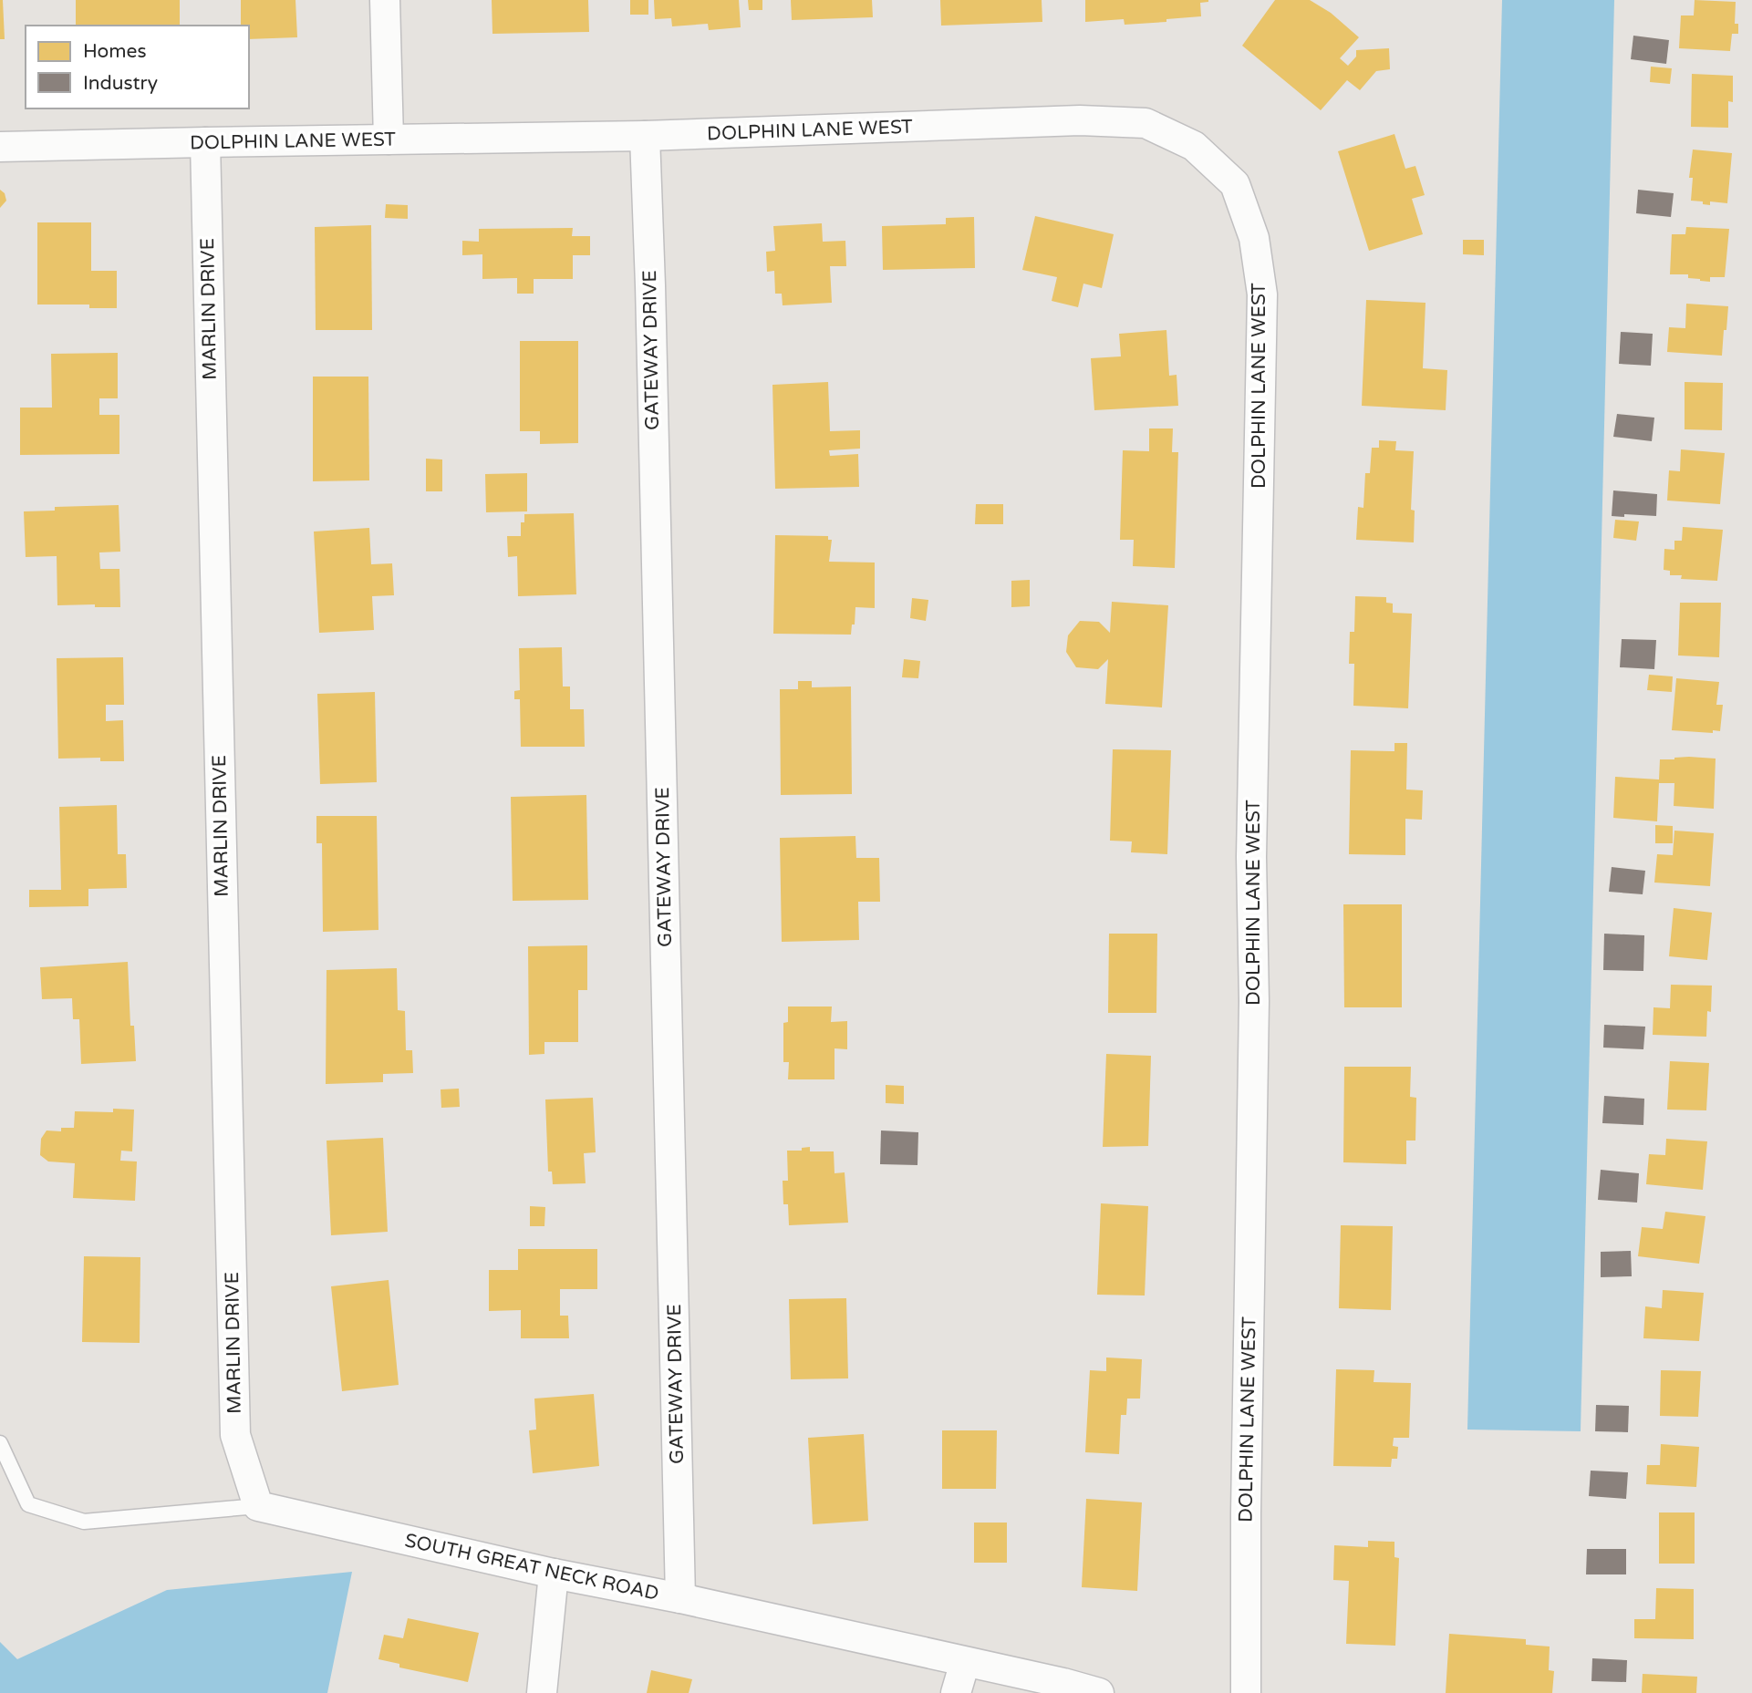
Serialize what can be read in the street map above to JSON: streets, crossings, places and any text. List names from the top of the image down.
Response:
{
  "streets": {
    "street": [
      "DOLPHIN LANE WEST",
      "MARLIN DRIVE",
      "GATEWAY DRIVE",
      "SOUTH GREAT NECK ROAD"
    ]
  },
  "crossings": [
    ["DOLPHIN LANE WEST", "MARLIN DRIVE"],
    ["DOLPHIN LANE WEST", "GATEWAY DRIVE"],
    ["MARLIN DRIVE", "SOUTH GREAT NECK ROAD"],
    ["GATEWAY DRIVE", "SOUTH GREAT NECK ROAD"]
  ],
  "legend": ["Homes", "Industry"]
}
